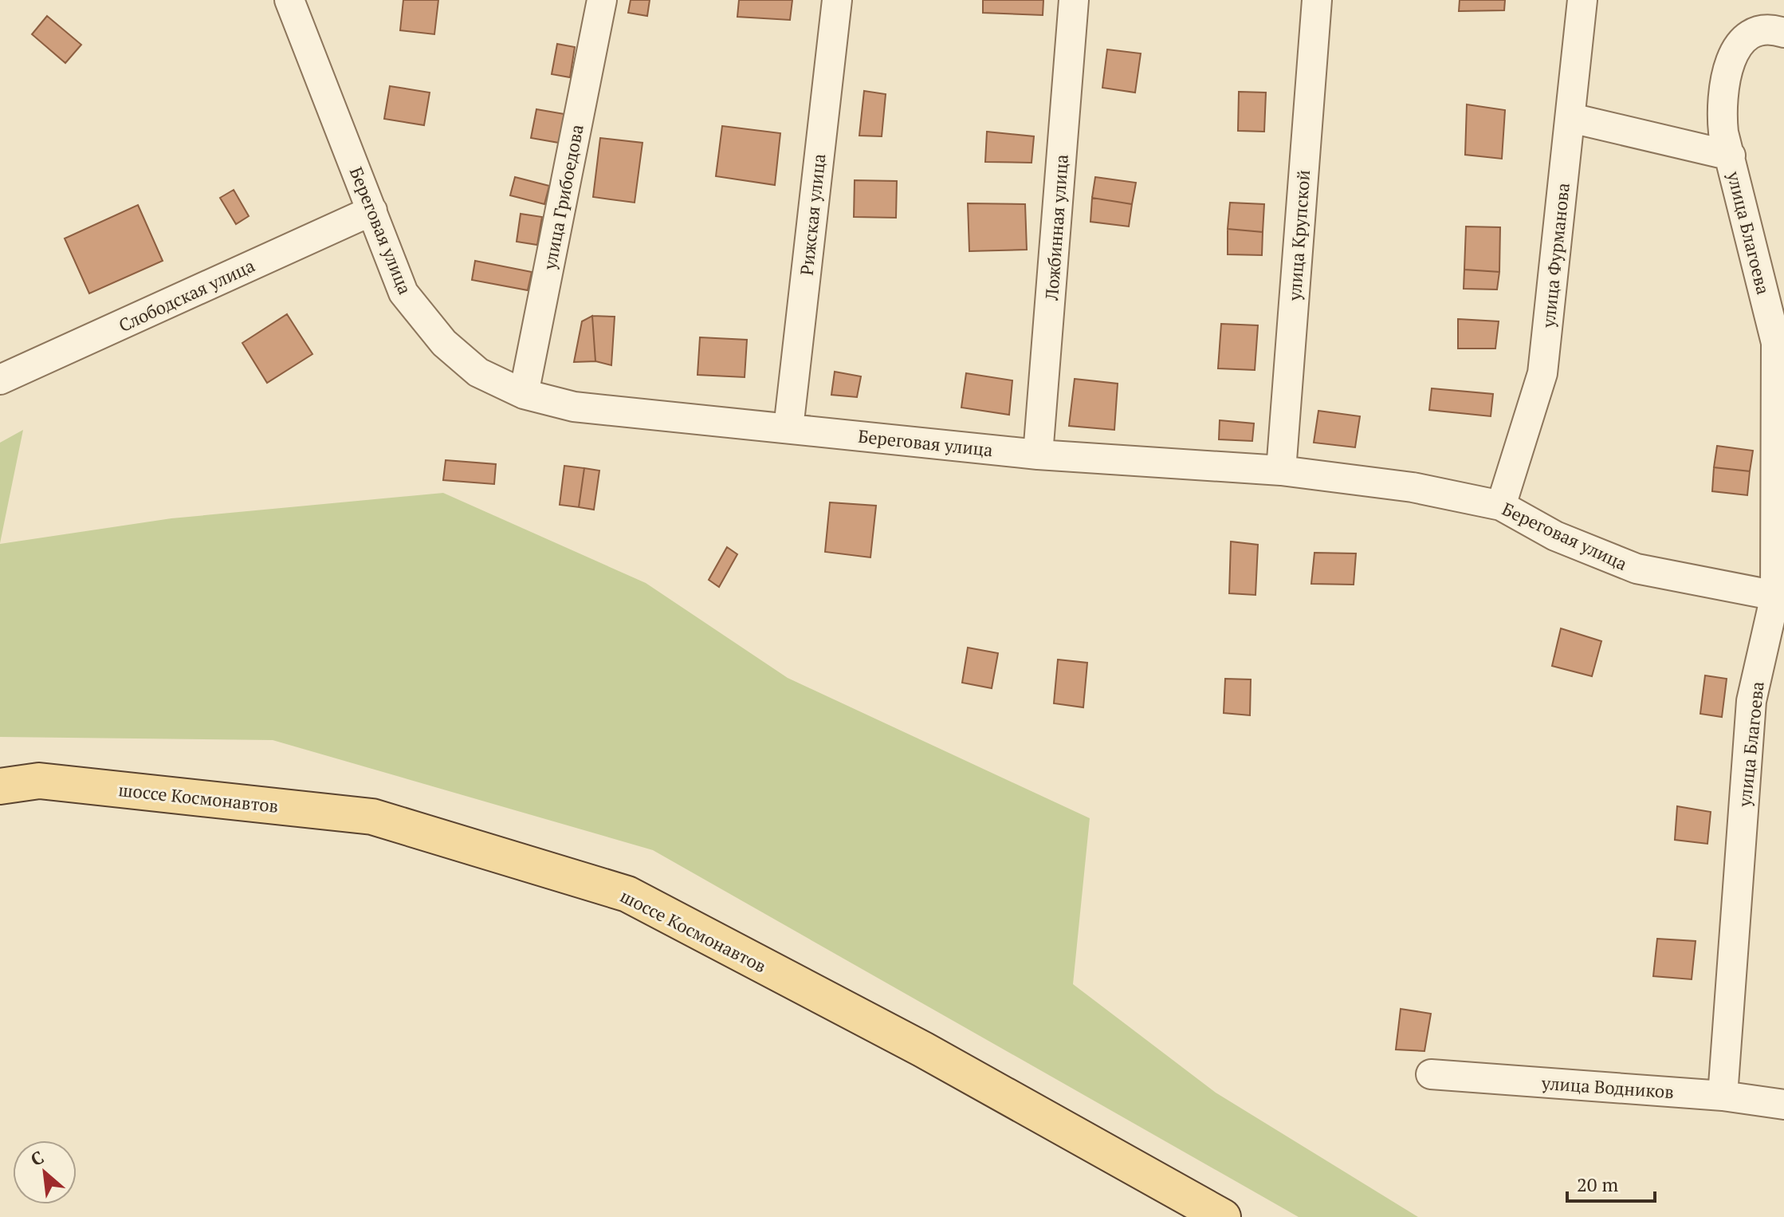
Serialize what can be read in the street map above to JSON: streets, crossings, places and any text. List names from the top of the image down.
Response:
{
  "streets": {
    "main road": ["шоссе Космонавтов"],
    "street": [
      "улица Грибоедова",
      "Рижская улица",
      "Ложбинная улица",
      "Береговая улица",
      "улица Благоева",
      "улица Крупской",
      "улица Фурманова",
      "Слободская улица",
      "улица Водников"
    ]
  },
  "crossings": [
    ["улица Грибоедова", "Береговая улица"],
    ["Рижская улица", "Береговая улица"],
    ["Ложбинная улица", "Береговая улица"],
    ["Береговая улица", "улица Благоева"],
    ["Береговая улица", "улица Крупской"],
    ["Береговая улица", "улица Фурманова"],
    ["Береговая улица", "Слободская улица"],
    ["улица Благоева", "улица Водников"]
  ],
  "scale_bar": "20 m",
  "north": "top left"
}
